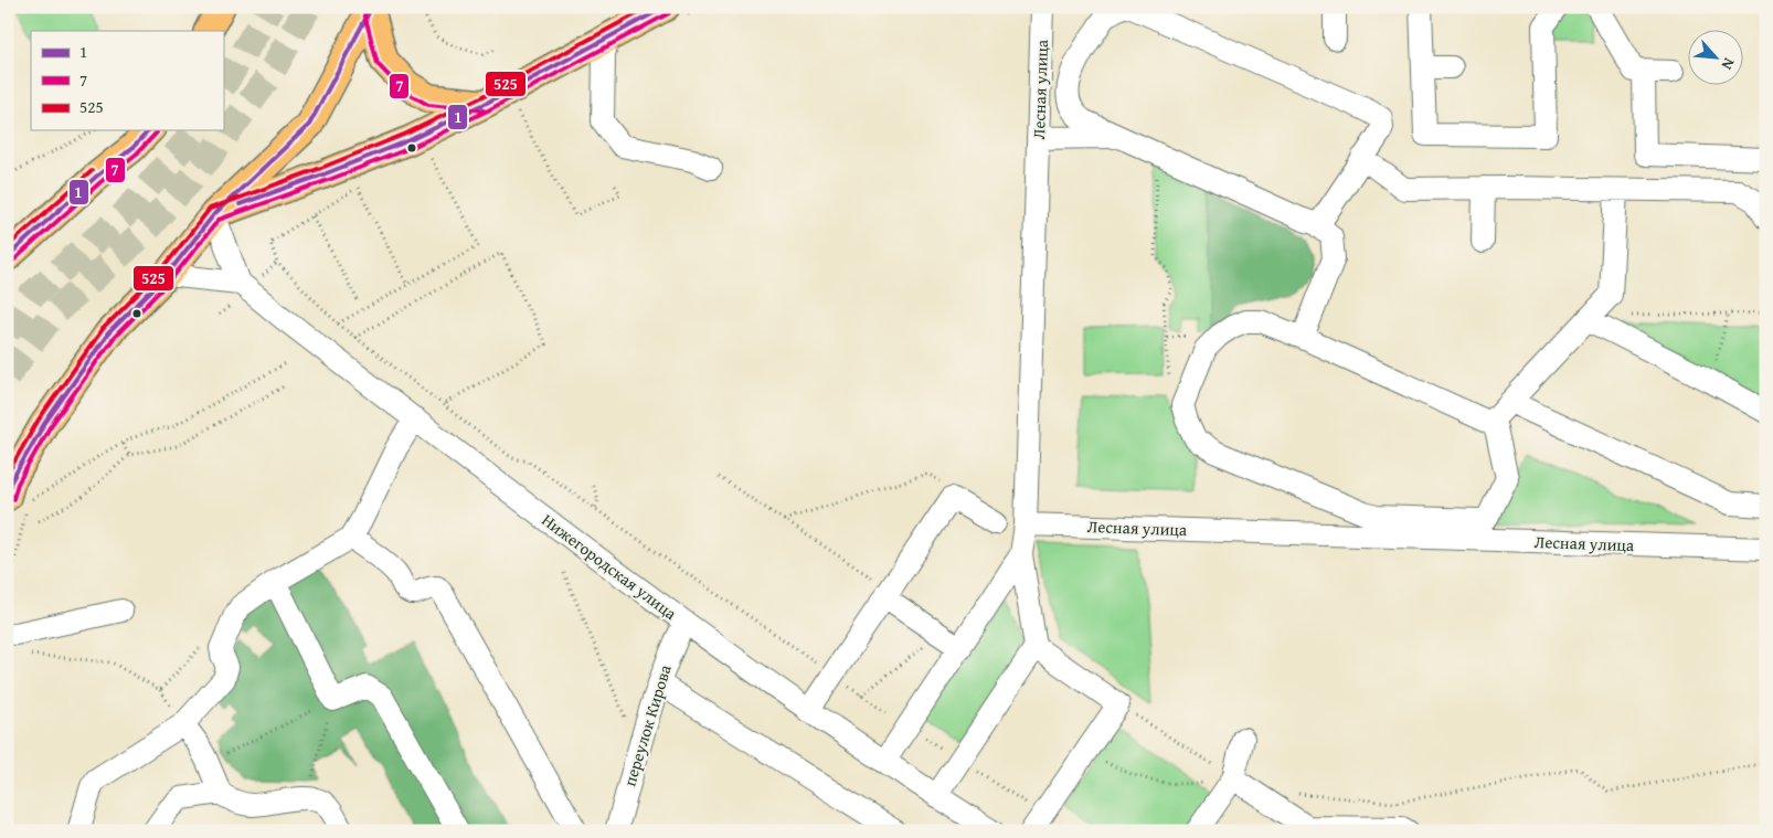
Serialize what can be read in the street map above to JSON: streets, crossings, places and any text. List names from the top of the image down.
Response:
{
  "streets": {
    "street": ["Лесная улица", "Нижегородская улица", "переулок Кирова"]
  },
  "crossings": [
    ["Нижегородская улица", "переулок Кирова"]
  ],
  "lines": ["transit line 1", "transit line 7", "transit line 525"],
  "legend": ["1", "7", "525"],
  "north": "bottom right"
}
